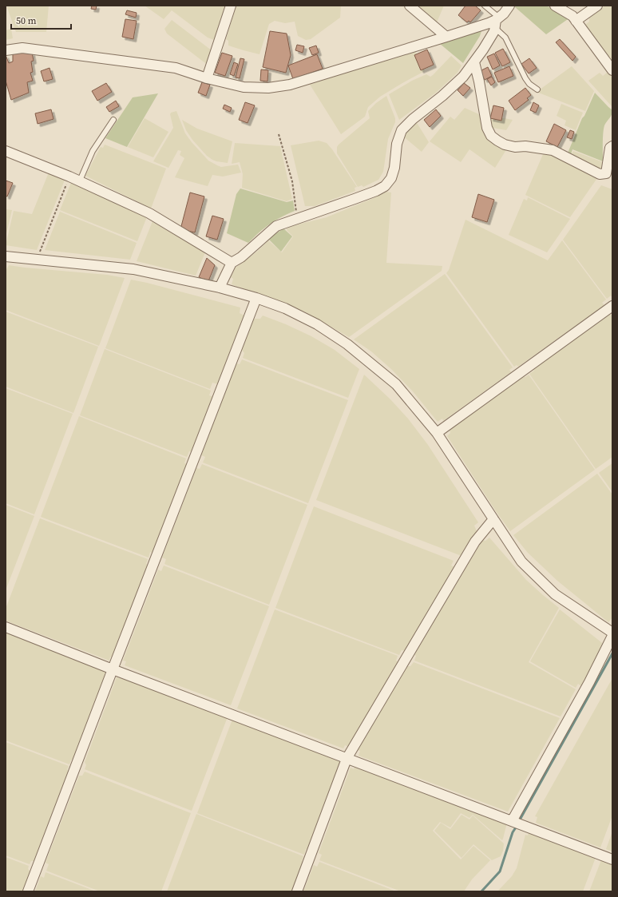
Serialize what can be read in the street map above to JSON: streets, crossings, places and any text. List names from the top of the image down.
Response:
{
  "scale_bar": "50 m"
}
